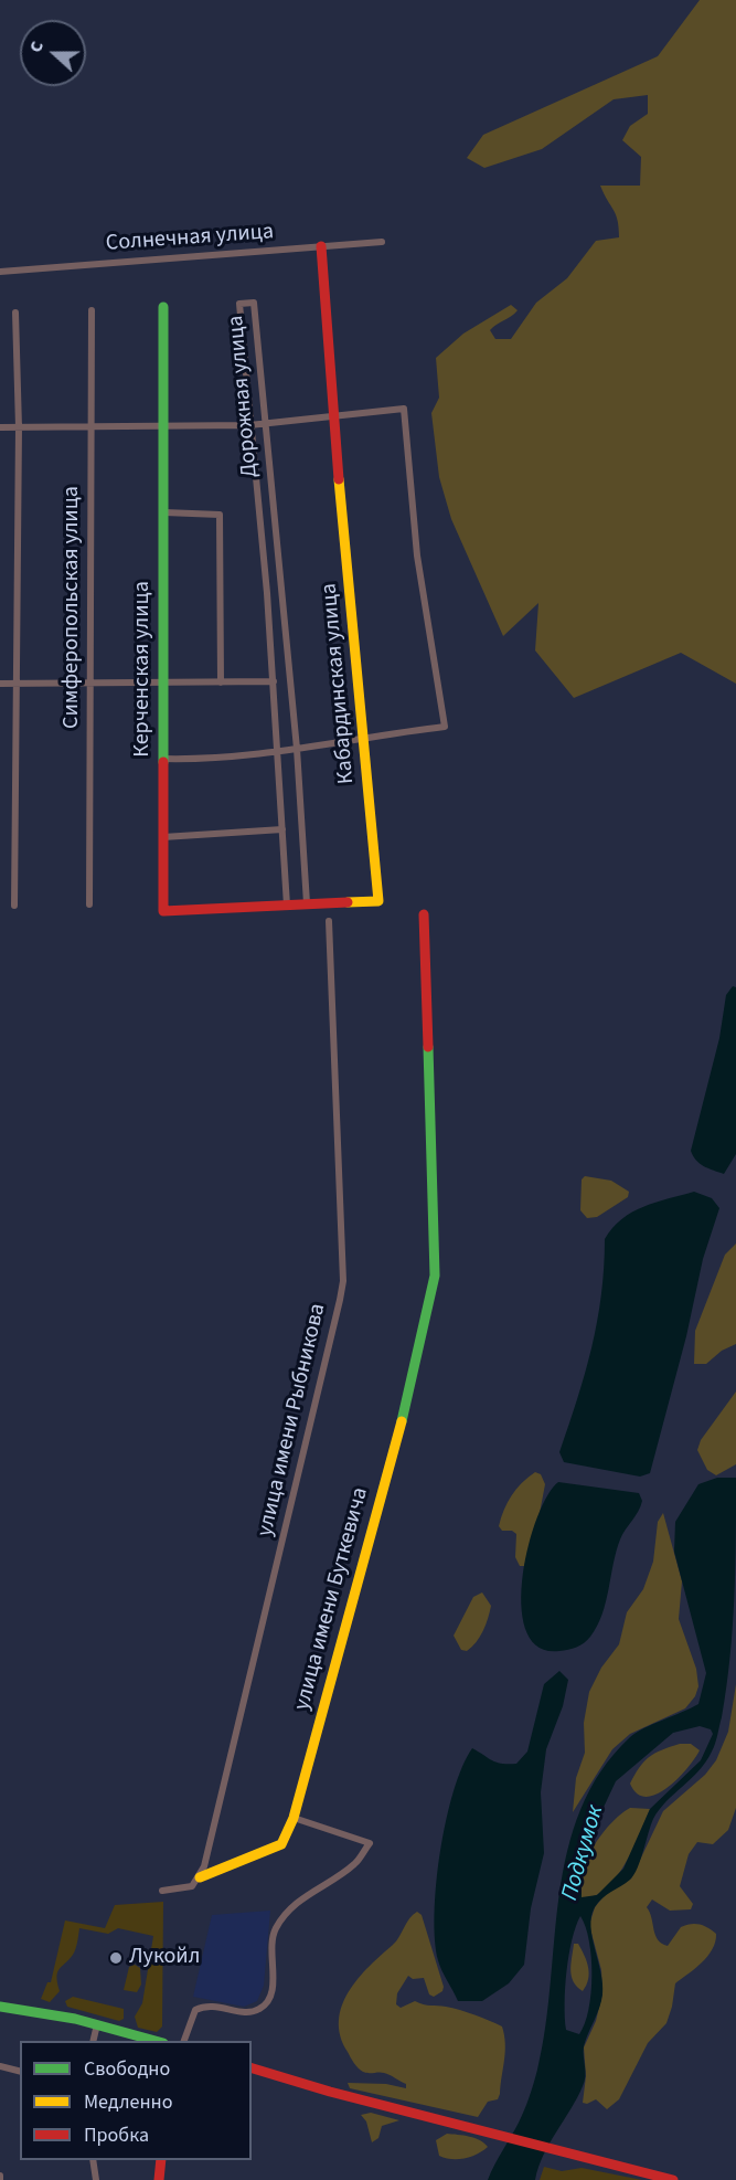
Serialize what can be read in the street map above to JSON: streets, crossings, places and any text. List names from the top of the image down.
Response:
{
  "streets": {
    "street": [
      "Солнечная улица",
      "Дорожная улица",
      "Симферопольская улица",
      "Керченская улица",
      "Кабардинская улица",
      "улица имени Рыбникова",
      "улица имени Буткевича"
    ]
  },
  "crossings": [
    ["Солнечная улица", "Кабардинская улица"],
    ["Дорожная улица", "Кабардинская улица"],
    ["Керченская улица", "Кабардинская улица"],
    ["улица имени Рыбникова", "улица имени Буткевича"]
  ],
  "water": ["Подкумок"],
  "places": ["Лукойл"],
  "legend": ["Свободно", "Медленно", "Пробка"],
  "north": "left"
}
